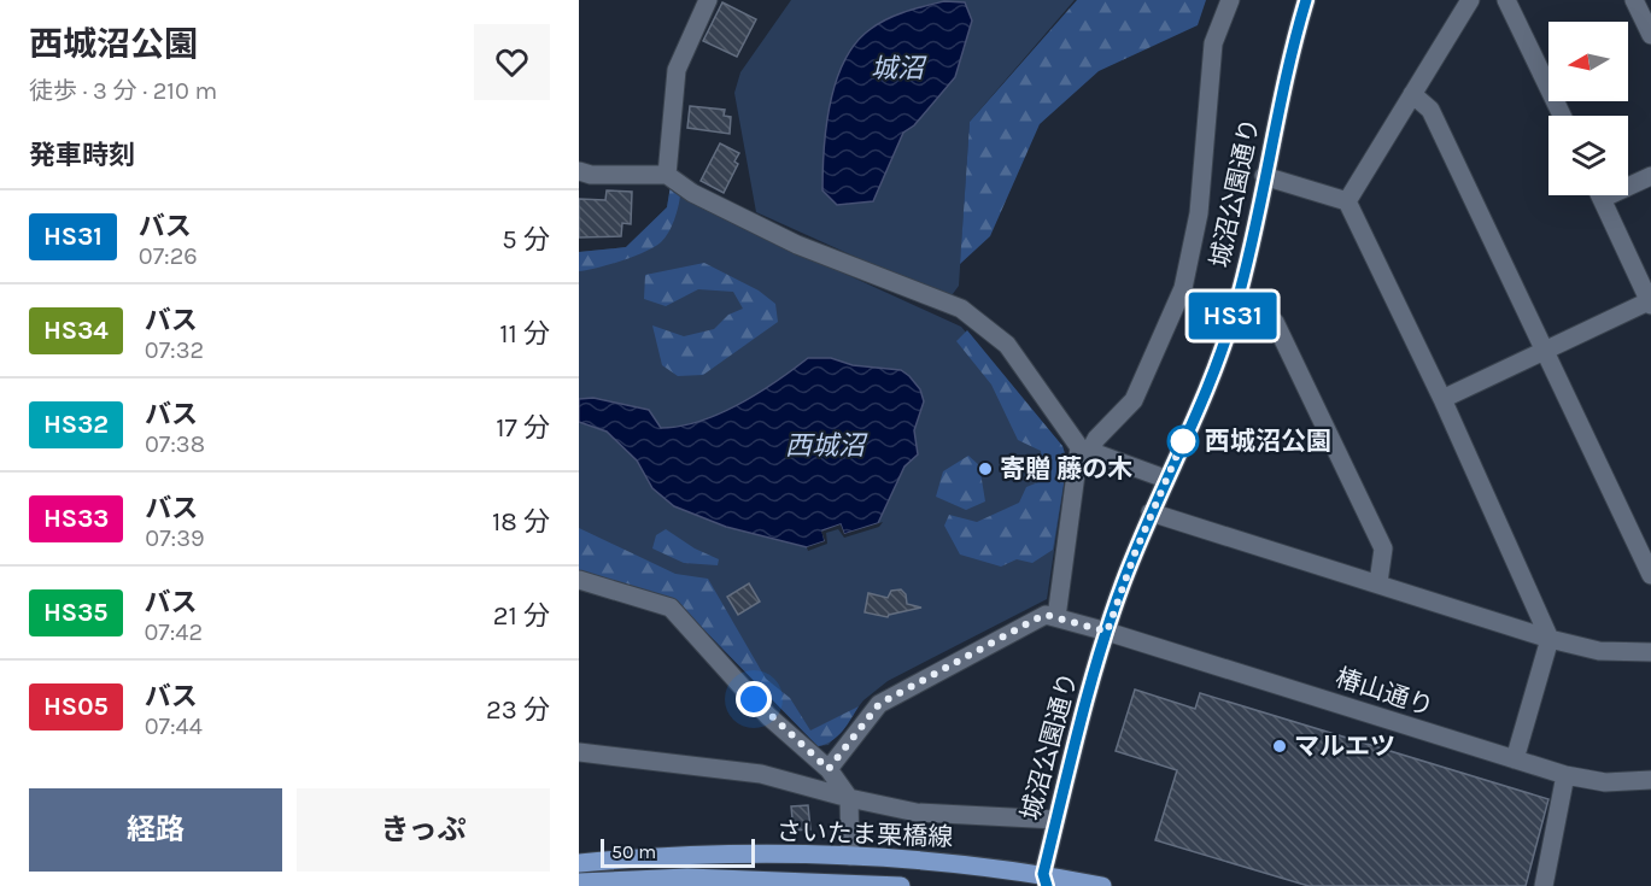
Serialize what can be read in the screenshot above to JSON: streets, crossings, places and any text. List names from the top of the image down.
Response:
{
  "streets": {
    "main road": ["さいたま栗橋線"],
    "street": ["城沼公園通り", "椿山通り"]
  },
  "crossings": [
    ["城沼公園通り", "椿山通り"],
    ["城沼公園通り", "さいたま栗橋線"]
  ],
  "water": ["城沼", "西城沼"],
  "places": ["西城沼公園", "寄贈 藤の木", "マルエツ"],
  "lines": ["bus line HS31"],
  "scale_bar": "50 m",
  "north": "left",
  "page": {
    "heading": [
      ["西城沼公園", "徒歩 · 3 分 · 210 m"],
      "発車時刻"
    ],
    "on_map": "HS31",
    "list": [
      {
        "mark": "HS31",
        "name": "バス",
        "note": "07:26",
        "value": "5 分"
      },
      {
        "mark": "HS34",
        "name": "バス",
        "note": "07:32",
        "value": "11 分"
      },
      {
        "mark": "HS32",
        "name": "バス",
        "note": "07:38",
        "value": "17 分"
      },
      {
        "mark": "HS33",
        "name": "バス",
        "note": "07:39",
        "value": "18 分"
      },
      {
        "mark": "HS35",
        "name": "バス",
        "note": "07:42",
        "value": "21 分"
      },
      {
        "mark": "HS05",
        "name": "バス",
        "note": "07:44",
        "value": "23 分"
      }
    ],
    "buttons": ["経路", "きっぷ"],
    "scale": "50 m"
  }
}
